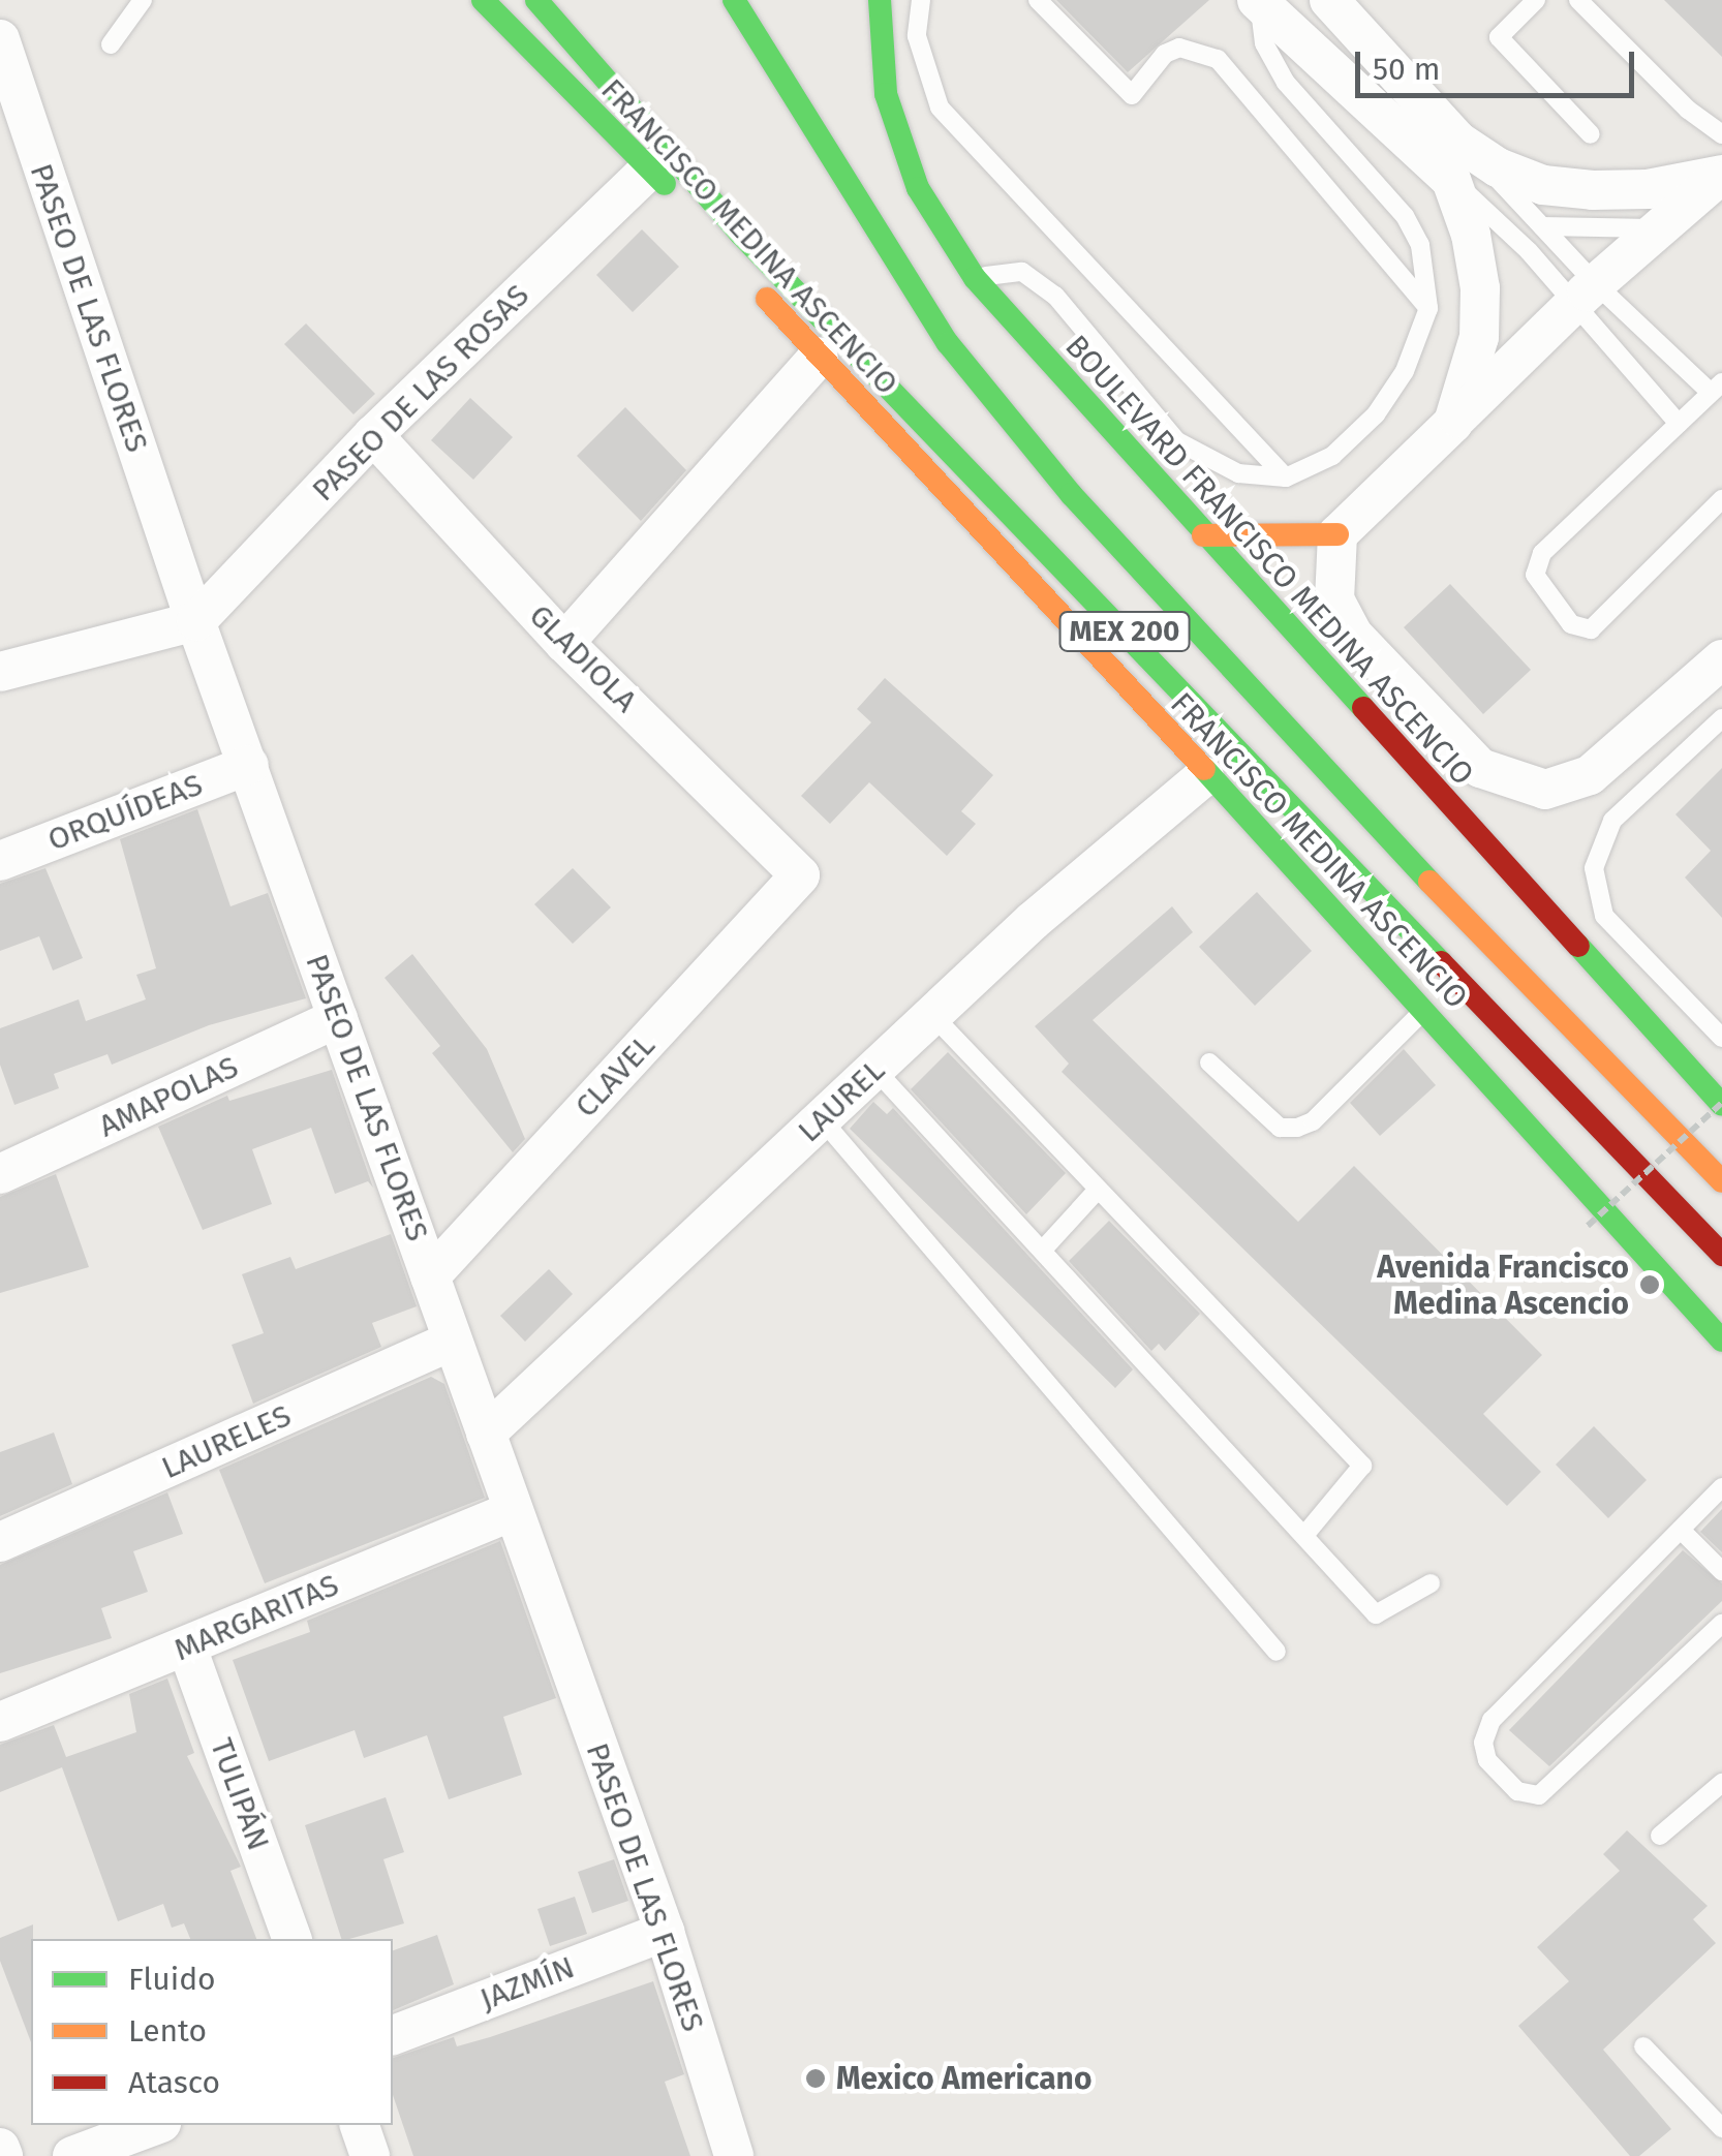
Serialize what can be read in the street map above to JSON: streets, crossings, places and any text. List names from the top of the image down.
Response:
{
  "streets": {
    "main road": ["FRANCISCO MEDINA ASCENCIO", "BOULEVARD FRANCISCO MEDINA ASCENCIO", "MEX 200"],
    "street": [
      "PASEO DE LAS FLORES",
      "PASEO DE LAS ROSAS",
      "GLADIOLA",
      "ORQUÍDEAS",
      "CLAVEL",
      "AMAPOLAS",
      "LAUREL",
      "LAURELES",
      "MARGARITAS",
      "TULIPÁN",
      "JAZMÍN"
    ]
  },
  "crossings": [
    ["FRANCISCO MEDINA ASCENCIO", "PASEO DE LAS ROSAS"],
    ["FRANCISCO MEDINA ASCENCIO", "LAUREL"],
    ["PASEO DE LAS FLORES", "PASEO DE LAS ROSAS"],
    ["PASEO DE LAS FLORES", "ORQUÍDEAS"],
    ["PASEO DE LAS FLORES", "CLAVEL"],
    ["PASEO DE LAS FLORES", "AMAPOLAS"],
    ["PASEO DE LAS FLORES", "LAUREL"],
    ["PASEO DE LAS FLORES", "LAURELES"],
    ["PASEO DE LAS FLORES", "MARGARITAS"],
    ["PASEO DE LAS FLORES", "JAZMÍN"],
    ["PASEO DE LAS ROSAS", "GLADIOLA"],
    ["GLADIOLA", "CLAVEL"],
    ["MARGARITAS", "TULIPÁN"]
  ],
  "places": ["Avenida Francisco Medina Ascencio", "Mexico Americano"],
  "legend": ["Fluido", "Lento", "Atasco"],
  "scale_bar": "50 m"
}
